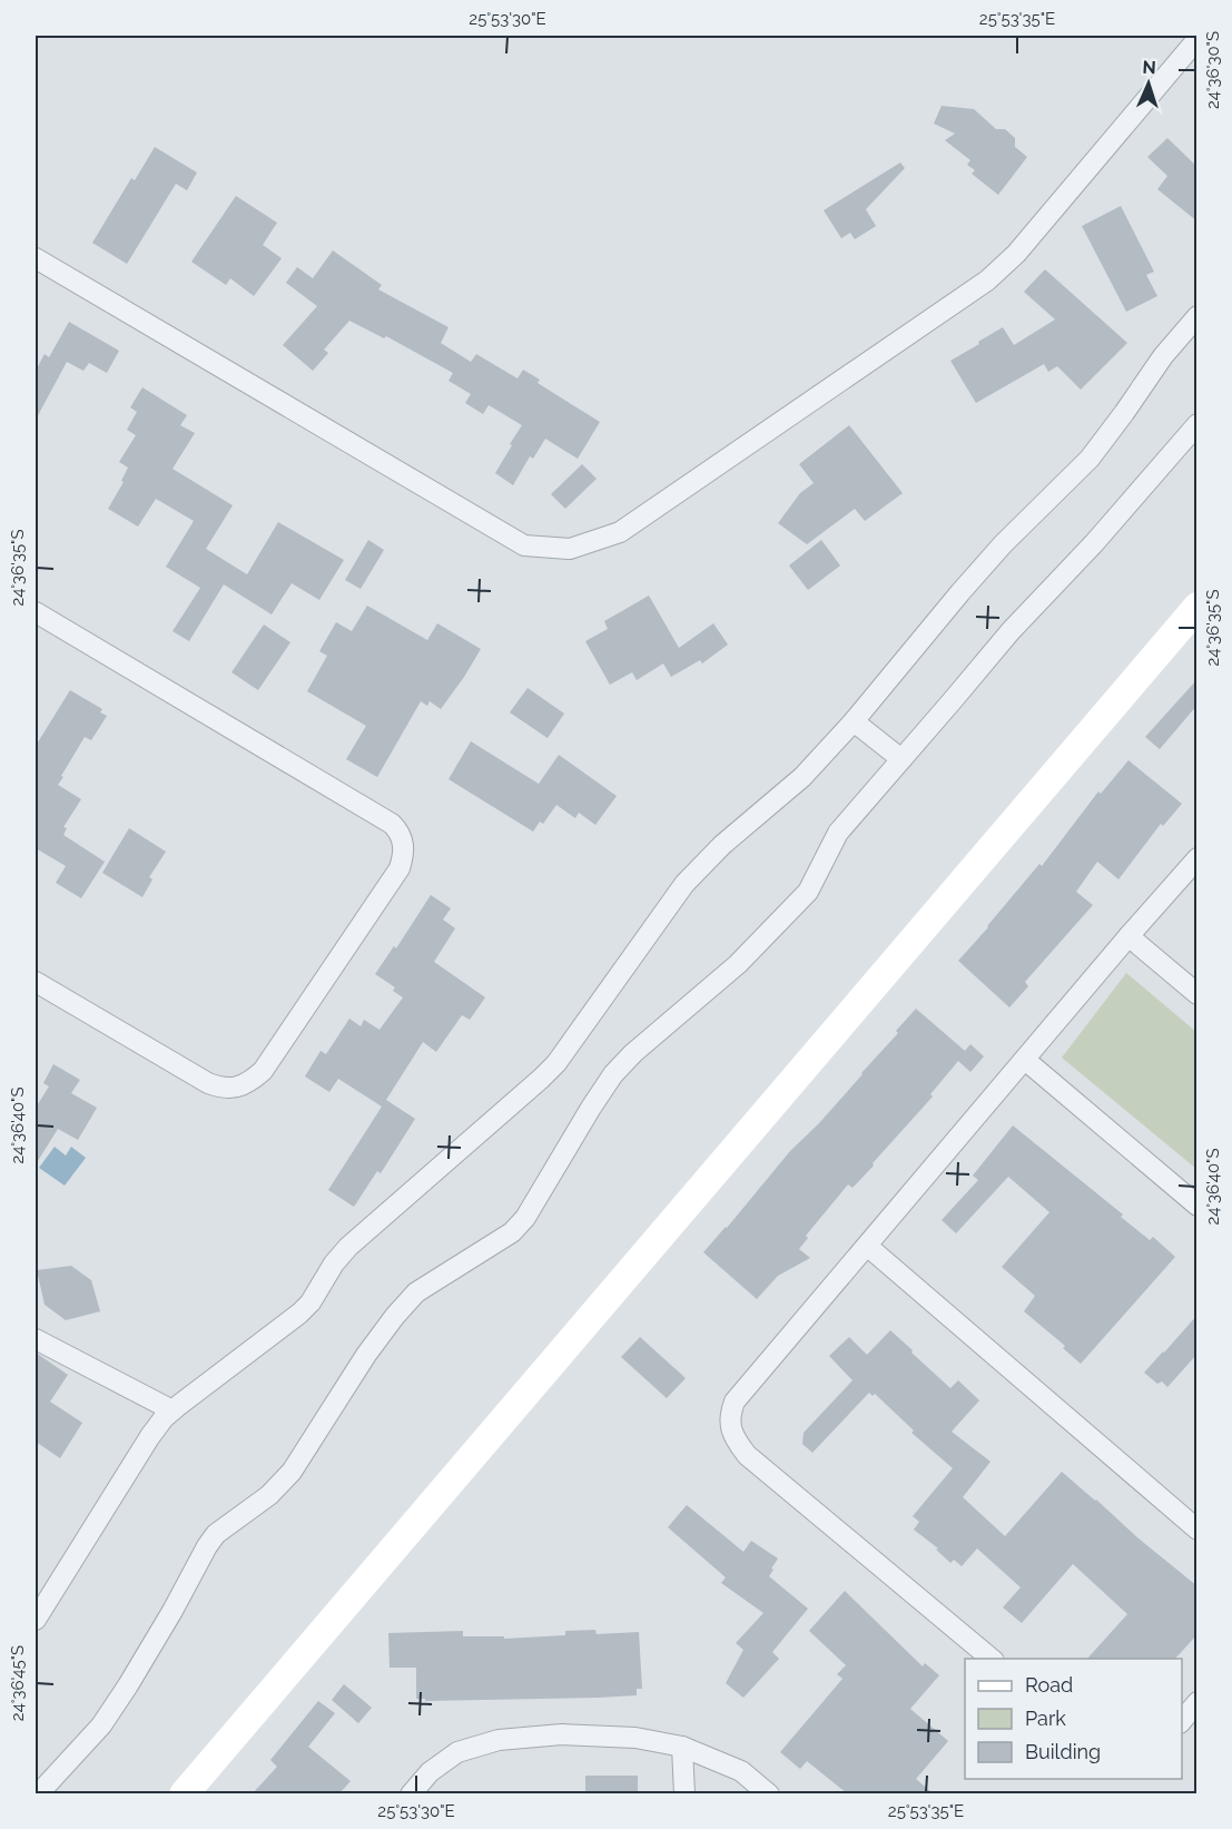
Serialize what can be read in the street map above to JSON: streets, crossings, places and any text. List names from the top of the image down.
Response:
{
  "legend": ["Road", "Park", "Building"],
  "north": "top",
  "coordinates": [
    "25°53'30\"E",
    "25°53'35\"E",
    "24°36'30\"S",
    "24°36'35\"S",
    "24°36'40\"S",
    "24°36'45\"S"
  ]
}
